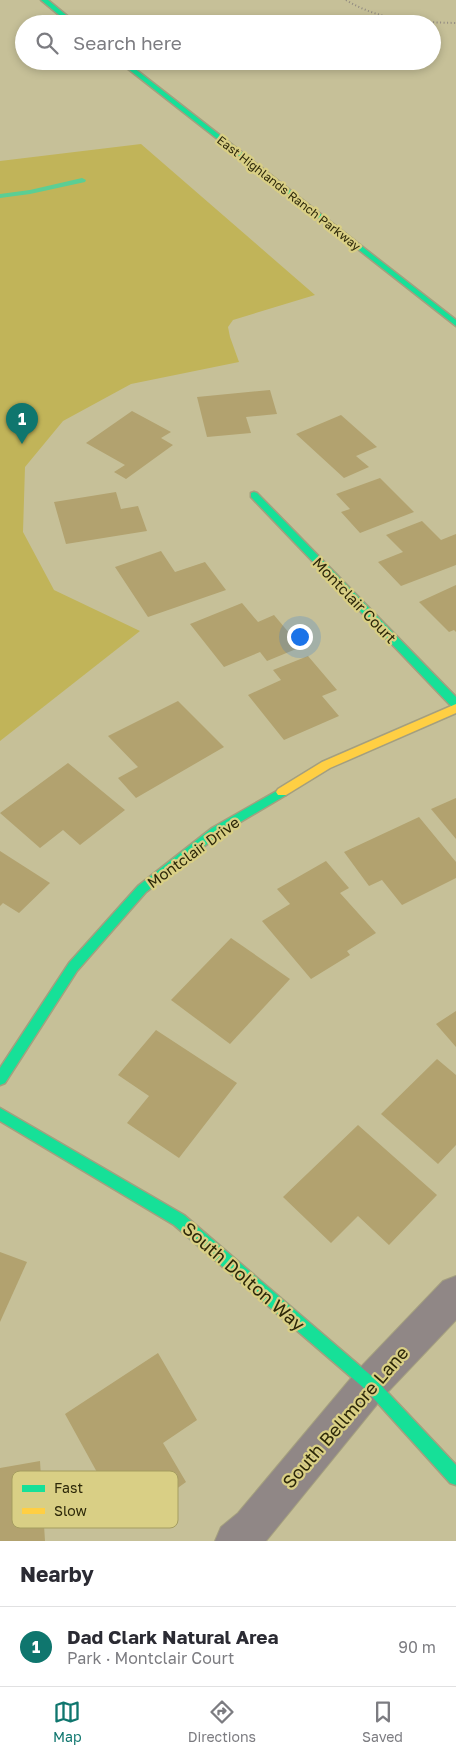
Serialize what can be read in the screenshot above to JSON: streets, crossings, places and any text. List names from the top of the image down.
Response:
{
  "streets": {
    "street": [
      "East Highlands Ranch Parkway",
      "Montclair Court",
      "Montclair Drive",
      "South Dolton Way",
      "South Bellmore Lane"
    ]
  },
  "crossings": [
    ["South Dolton Way", "South Bellmore Lane"]
  ],
  "legend": ["Fast", "Slow"],
  "page": {
    "search": "Search here",
    "pins": "1",
    "heading": "Nearby",
    "list": [
      {
        "mark": "1",
        "name": "Dad Clark Natural Area",
        "note": "Park · Montclair Court",
        "value": "90 m"
      }
    ],
    "nav": ["Map", "Directions", "Saved"]
  }
}
